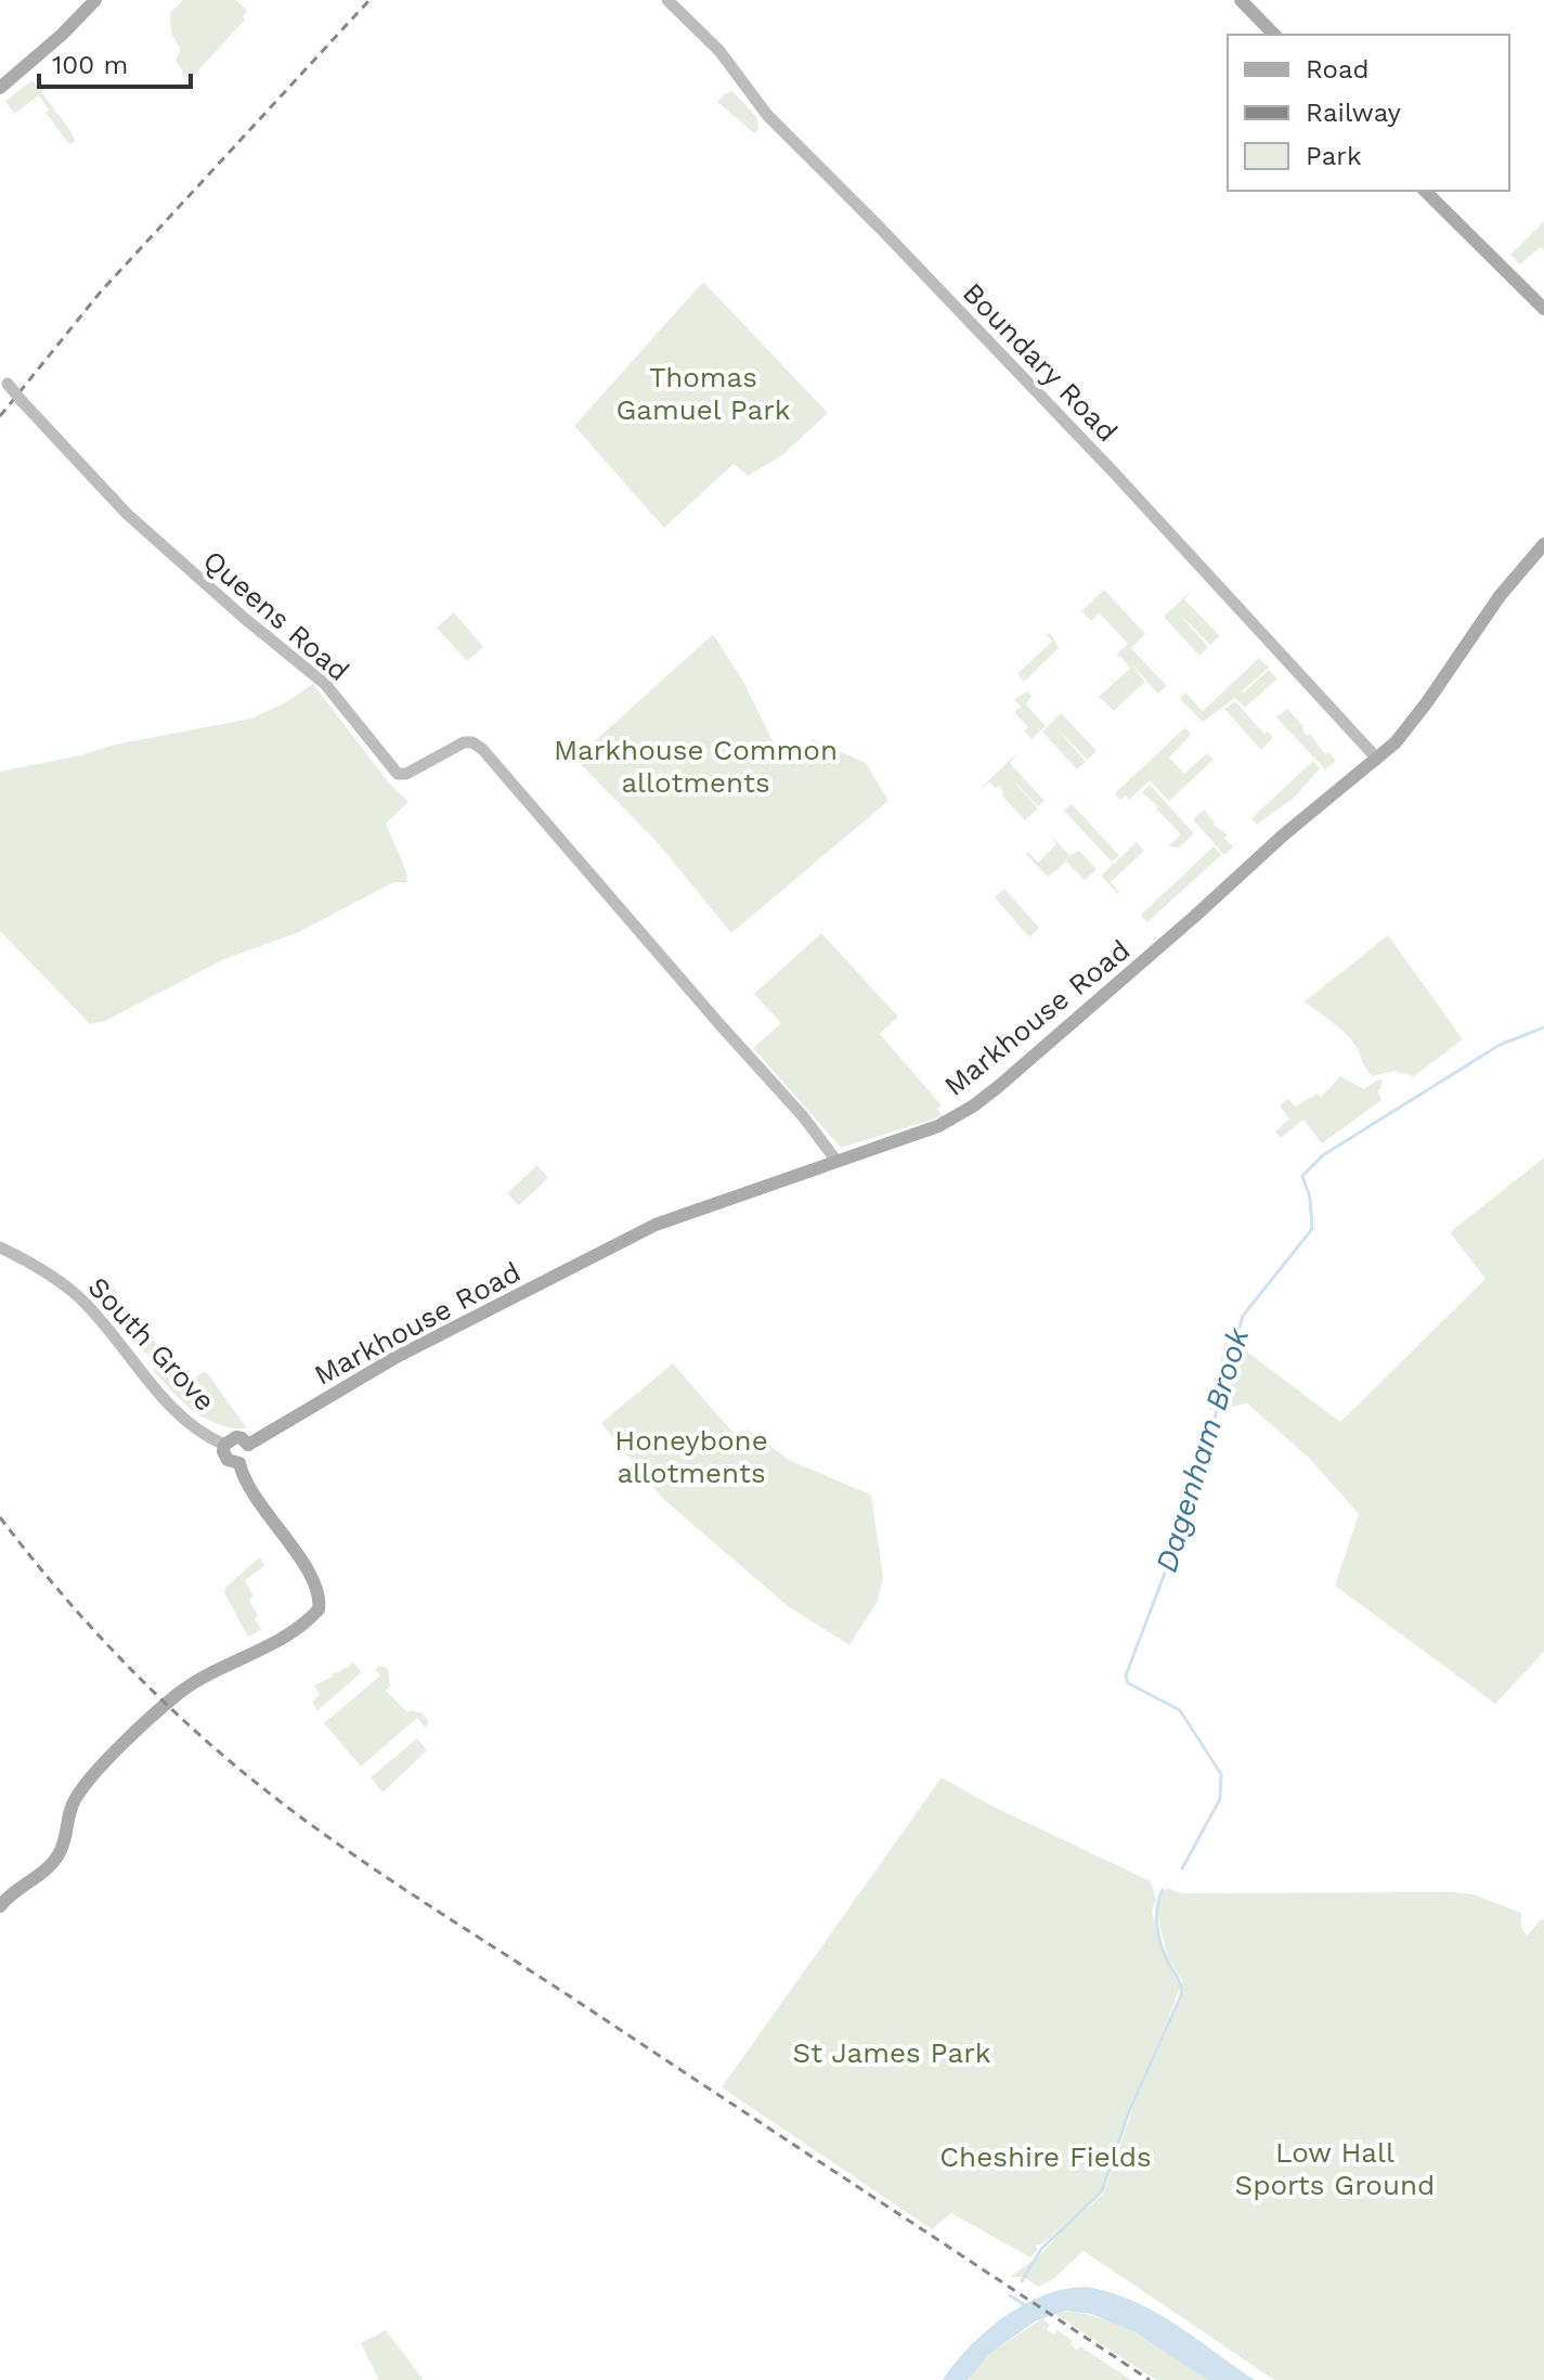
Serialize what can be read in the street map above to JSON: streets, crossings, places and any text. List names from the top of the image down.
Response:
{
  "streets": {
    "main road": ["Markhouse Road"],
    "street": ["Boundary Road", "Queens Road", "South Grove"]
  },
  "crossings": [
    ["Boundary Road", "Markhouse Road"],
    ["Queens Road", "Markhouse Road"],
    ["Markhouse Road", "South Grove"]
  ],
  "water": ["Dagenham Brook"],
  "parks": [
    "Thomas Gamuel Park",
    "Markhouse Common allotments",
    "Honeybone allotments",
    "St James Park",
    "Low Hall Sports Ground",
    "Cheshire Fields"
  ],
  "legend": ["Road", "Railway", "Park"],
  "scale_bar": "100 m"
}
